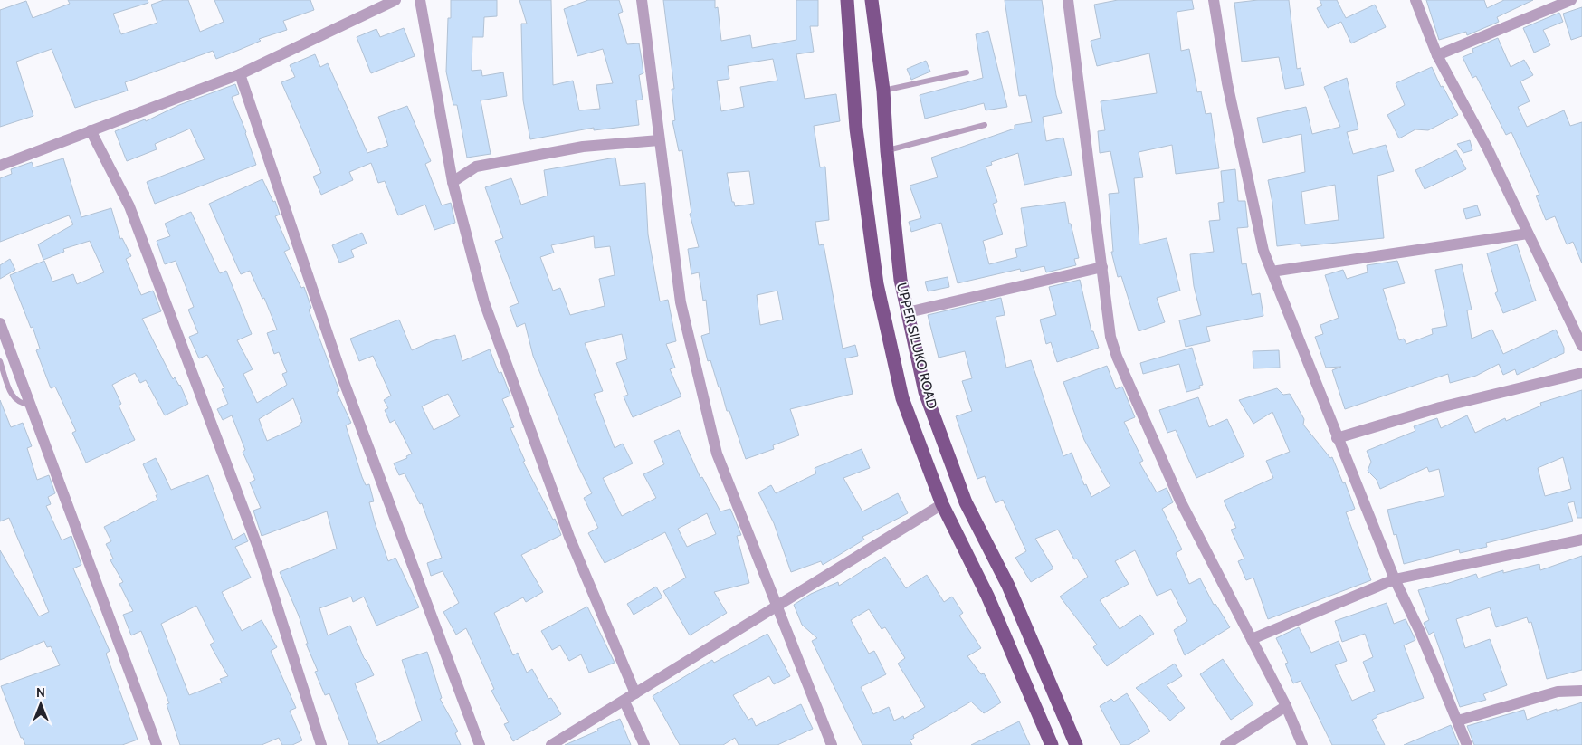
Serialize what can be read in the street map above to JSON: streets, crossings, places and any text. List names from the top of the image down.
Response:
{
  "streets": {
    "main road": ["UPPER SILUKO ROAD"]
  },
  "north": "top"
}
